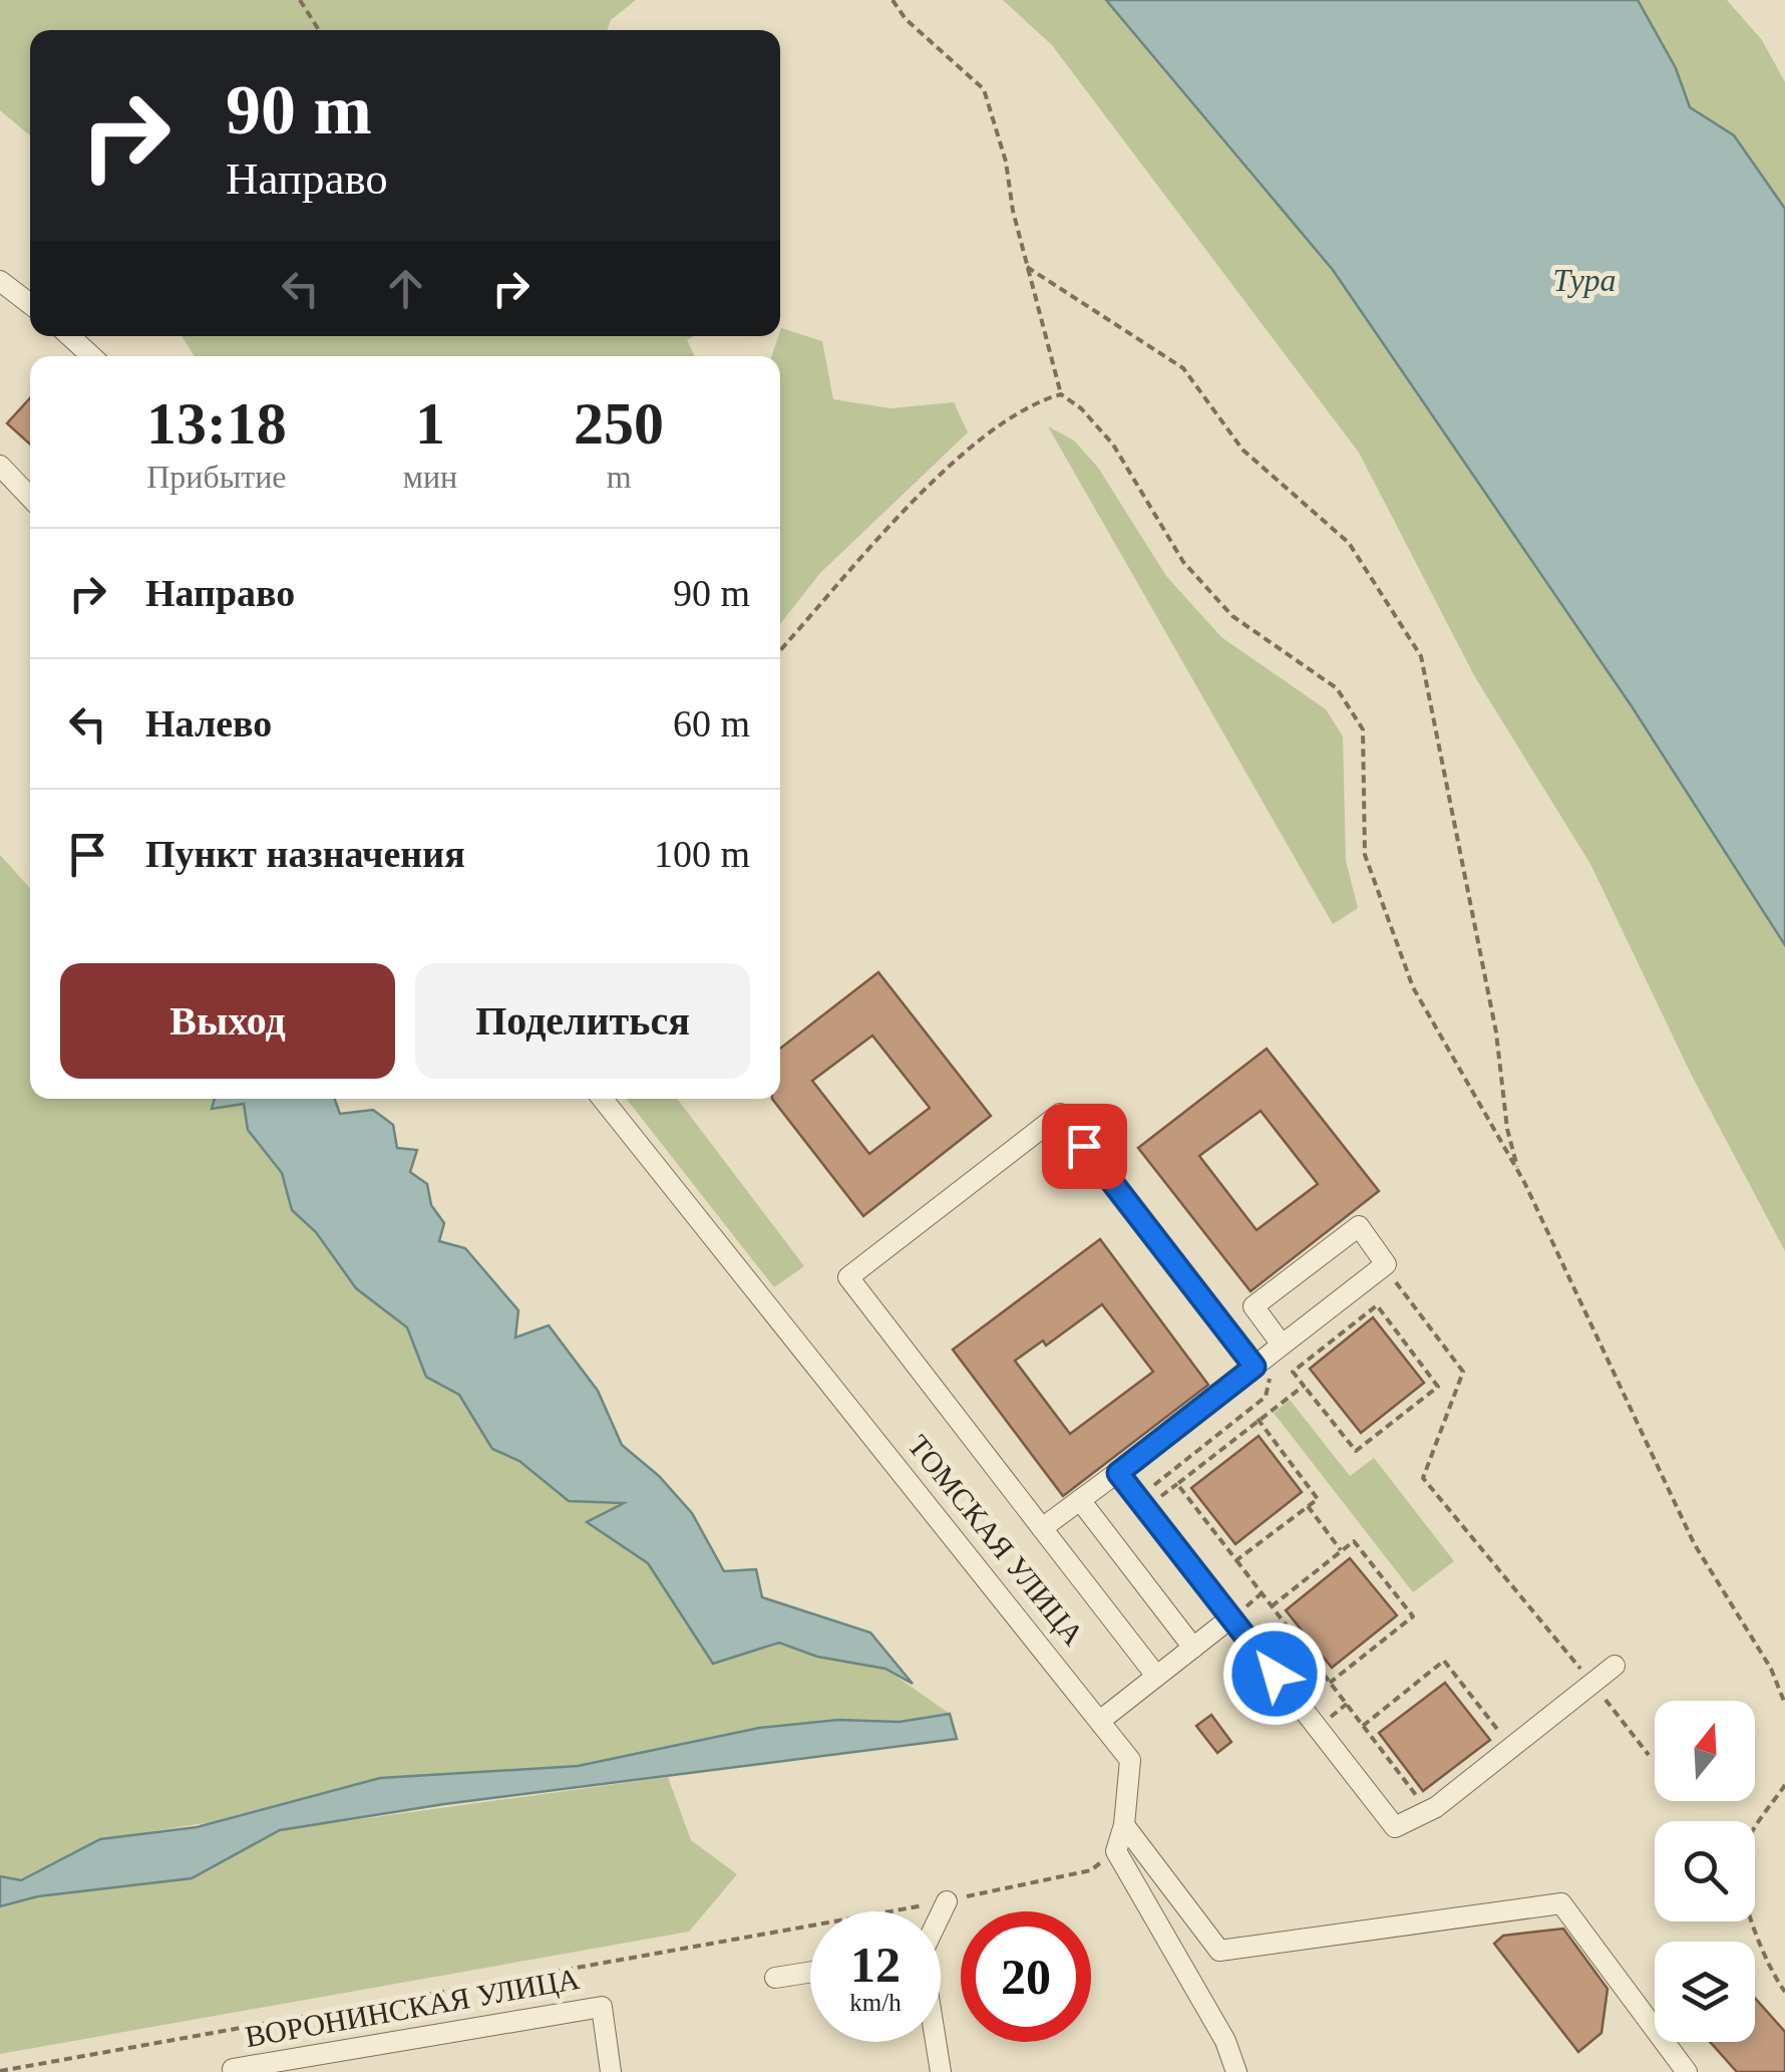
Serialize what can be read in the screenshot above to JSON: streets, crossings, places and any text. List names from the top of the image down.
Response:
{
  "streets": {
    "street": ["ТОМСКАЯ УЛИЦА", "ВОРОНИНСКАЯ УЛИЦА"]
  },
  "water": ["Тура"],
  "north": "top",
  "page": {
    "turn": ["90 m", "Направо"],
    "eta": [
      "13:18",
      "Прибытие",
      "1",
      "мин",
      "250",
      "m"
    ],
    "list": [
      {
        "name": "Направо",
        "value": "90 m"
      },
      {
        "name": "Налево",
        "value": "60 m"
      },
      {
        "name": "Пункт назначения",
        "value": "100 m"
      }
    ],
    "buttons": ["Выход", "Поделиться"],
    "speed": "12 km/h",
    "limit": "20"
  }
}
